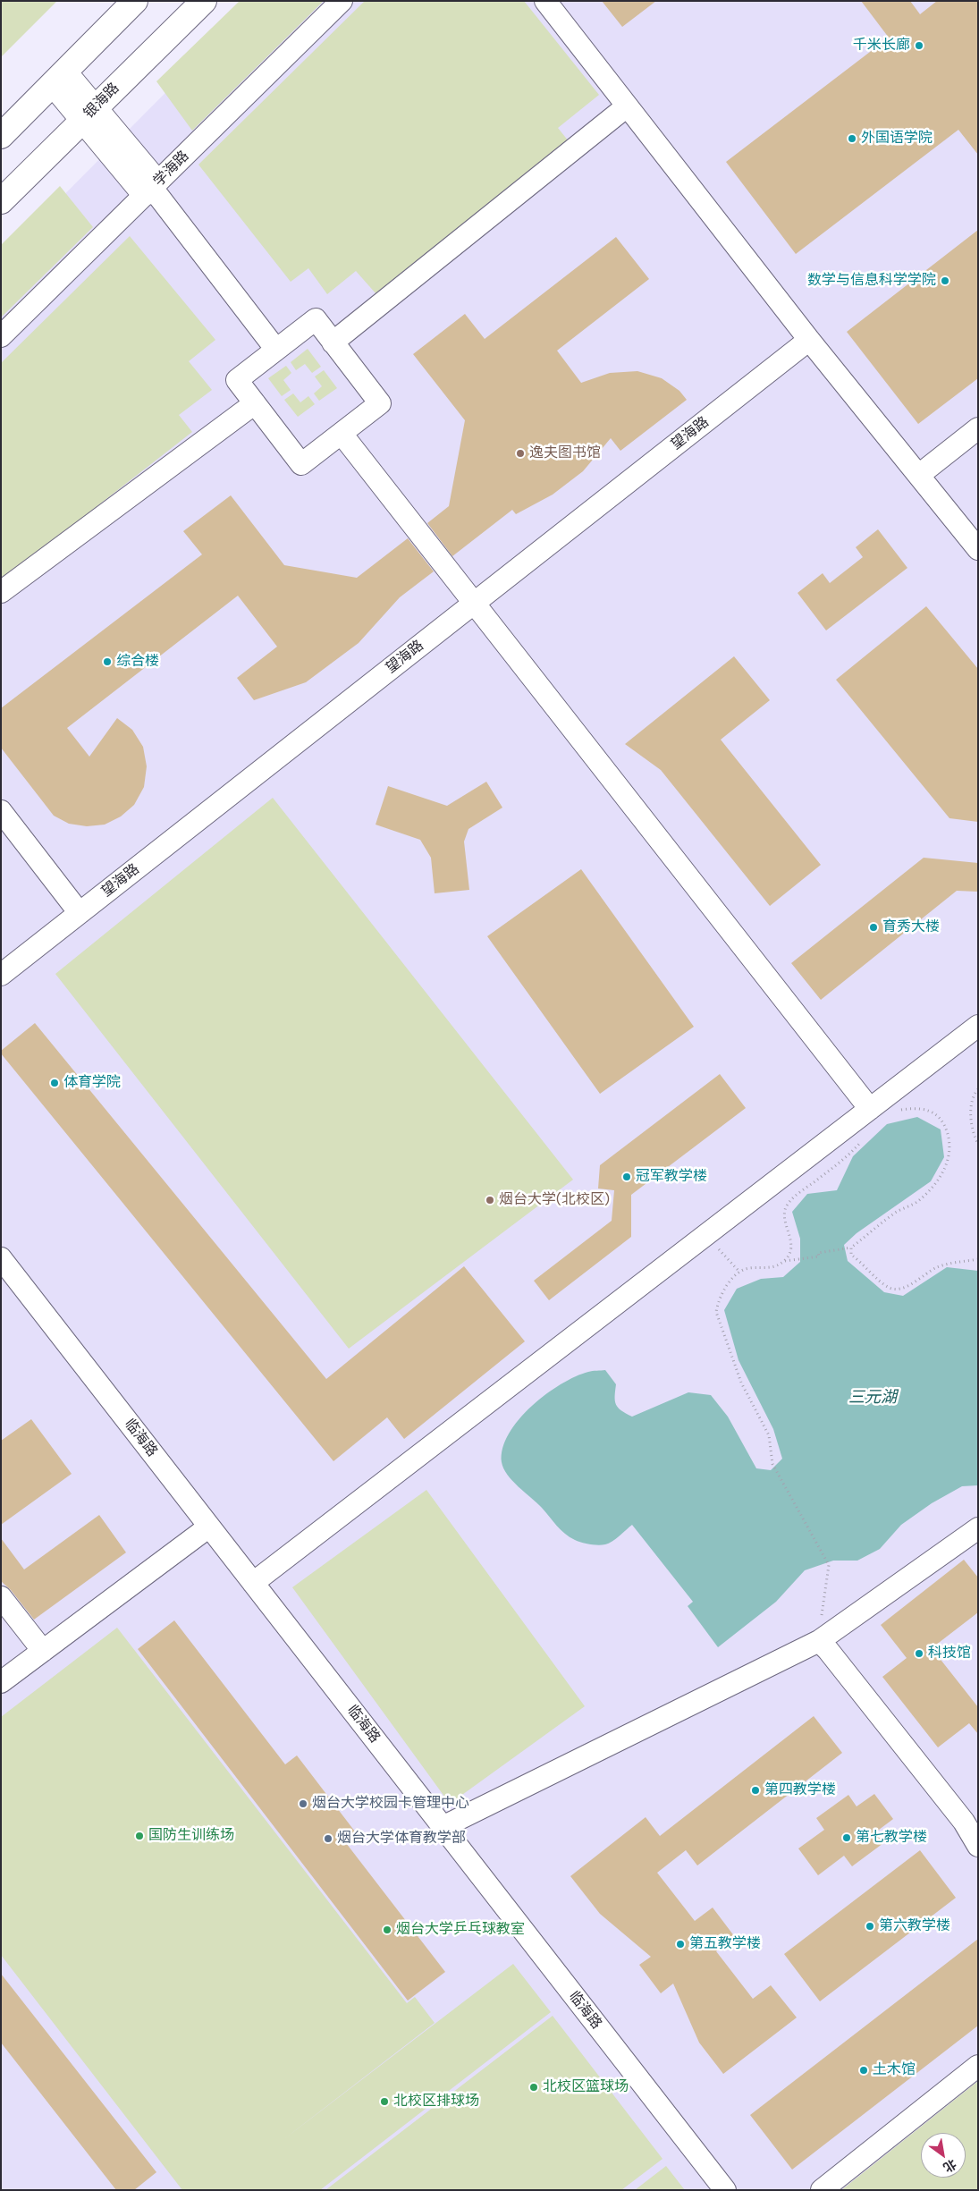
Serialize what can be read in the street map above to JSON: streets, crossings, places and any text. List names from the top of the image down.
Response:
{
  "streets": {
    "main road": ["银海路"],
    "street": ["学海路", "望海路", "临海路"]
  },
  "water": ["三元湖"],
  "places": [
    "千米长廊",
    "外国语学院",
    "数学与信息科学学院",
    "逸夫图书馆",
    "综合楼",
    "育秀大楼",
    "体育学院",
    "冠军教学楼",
    "烟台大学(北校区)",
    "科技馆",
    "第四教学楼",
    "烟台大学校园卡管理中心",
    "国防生训练场",
    "第七教学楼",
    "烟台大学体育教学部",
    "第六教学楼",
    "烟台大学乒乓球教室",
    "第五教学楼",
    "土木馆",
    "北校区篮球场",
    "北校区排球场"
  ],
  "north": "bottom right"
}
